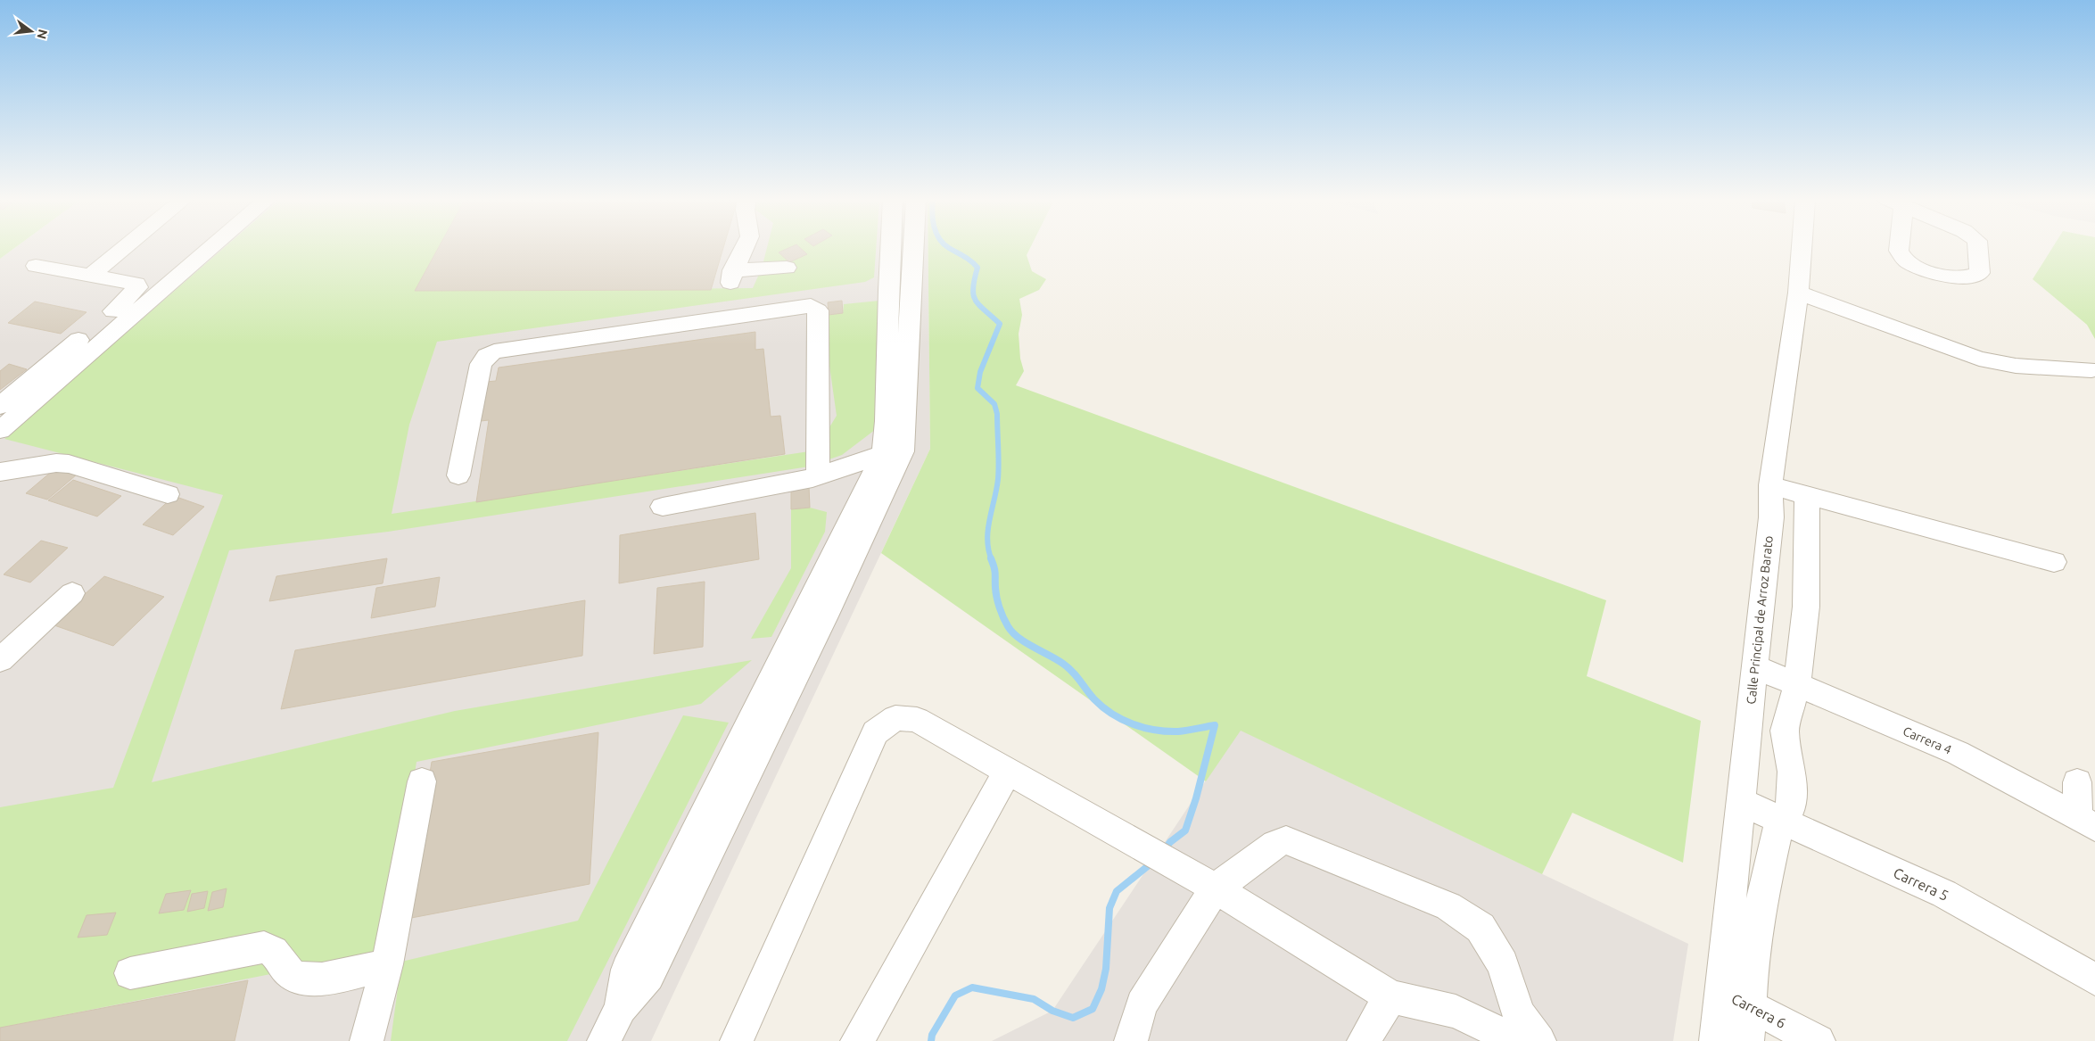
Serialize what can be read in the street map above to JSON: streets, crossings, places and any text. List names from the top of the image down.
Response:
{
  "streets": {
    "street": [
      "Calle Principal de Arroz Barato",
      "Carrera 4",
      "Carrera 5",
      "Carrera 6"
    ]
  },
  "crossings": [
    ["Calle Principal de Arroz Barato", "Carrera 4"],
    ["Calle Principal de Arroz Barato", "Carrera 5"],
    ["Calle Principal de Arroz Barato", "Carrera 6"]
  ],
  "north": "right"
}
